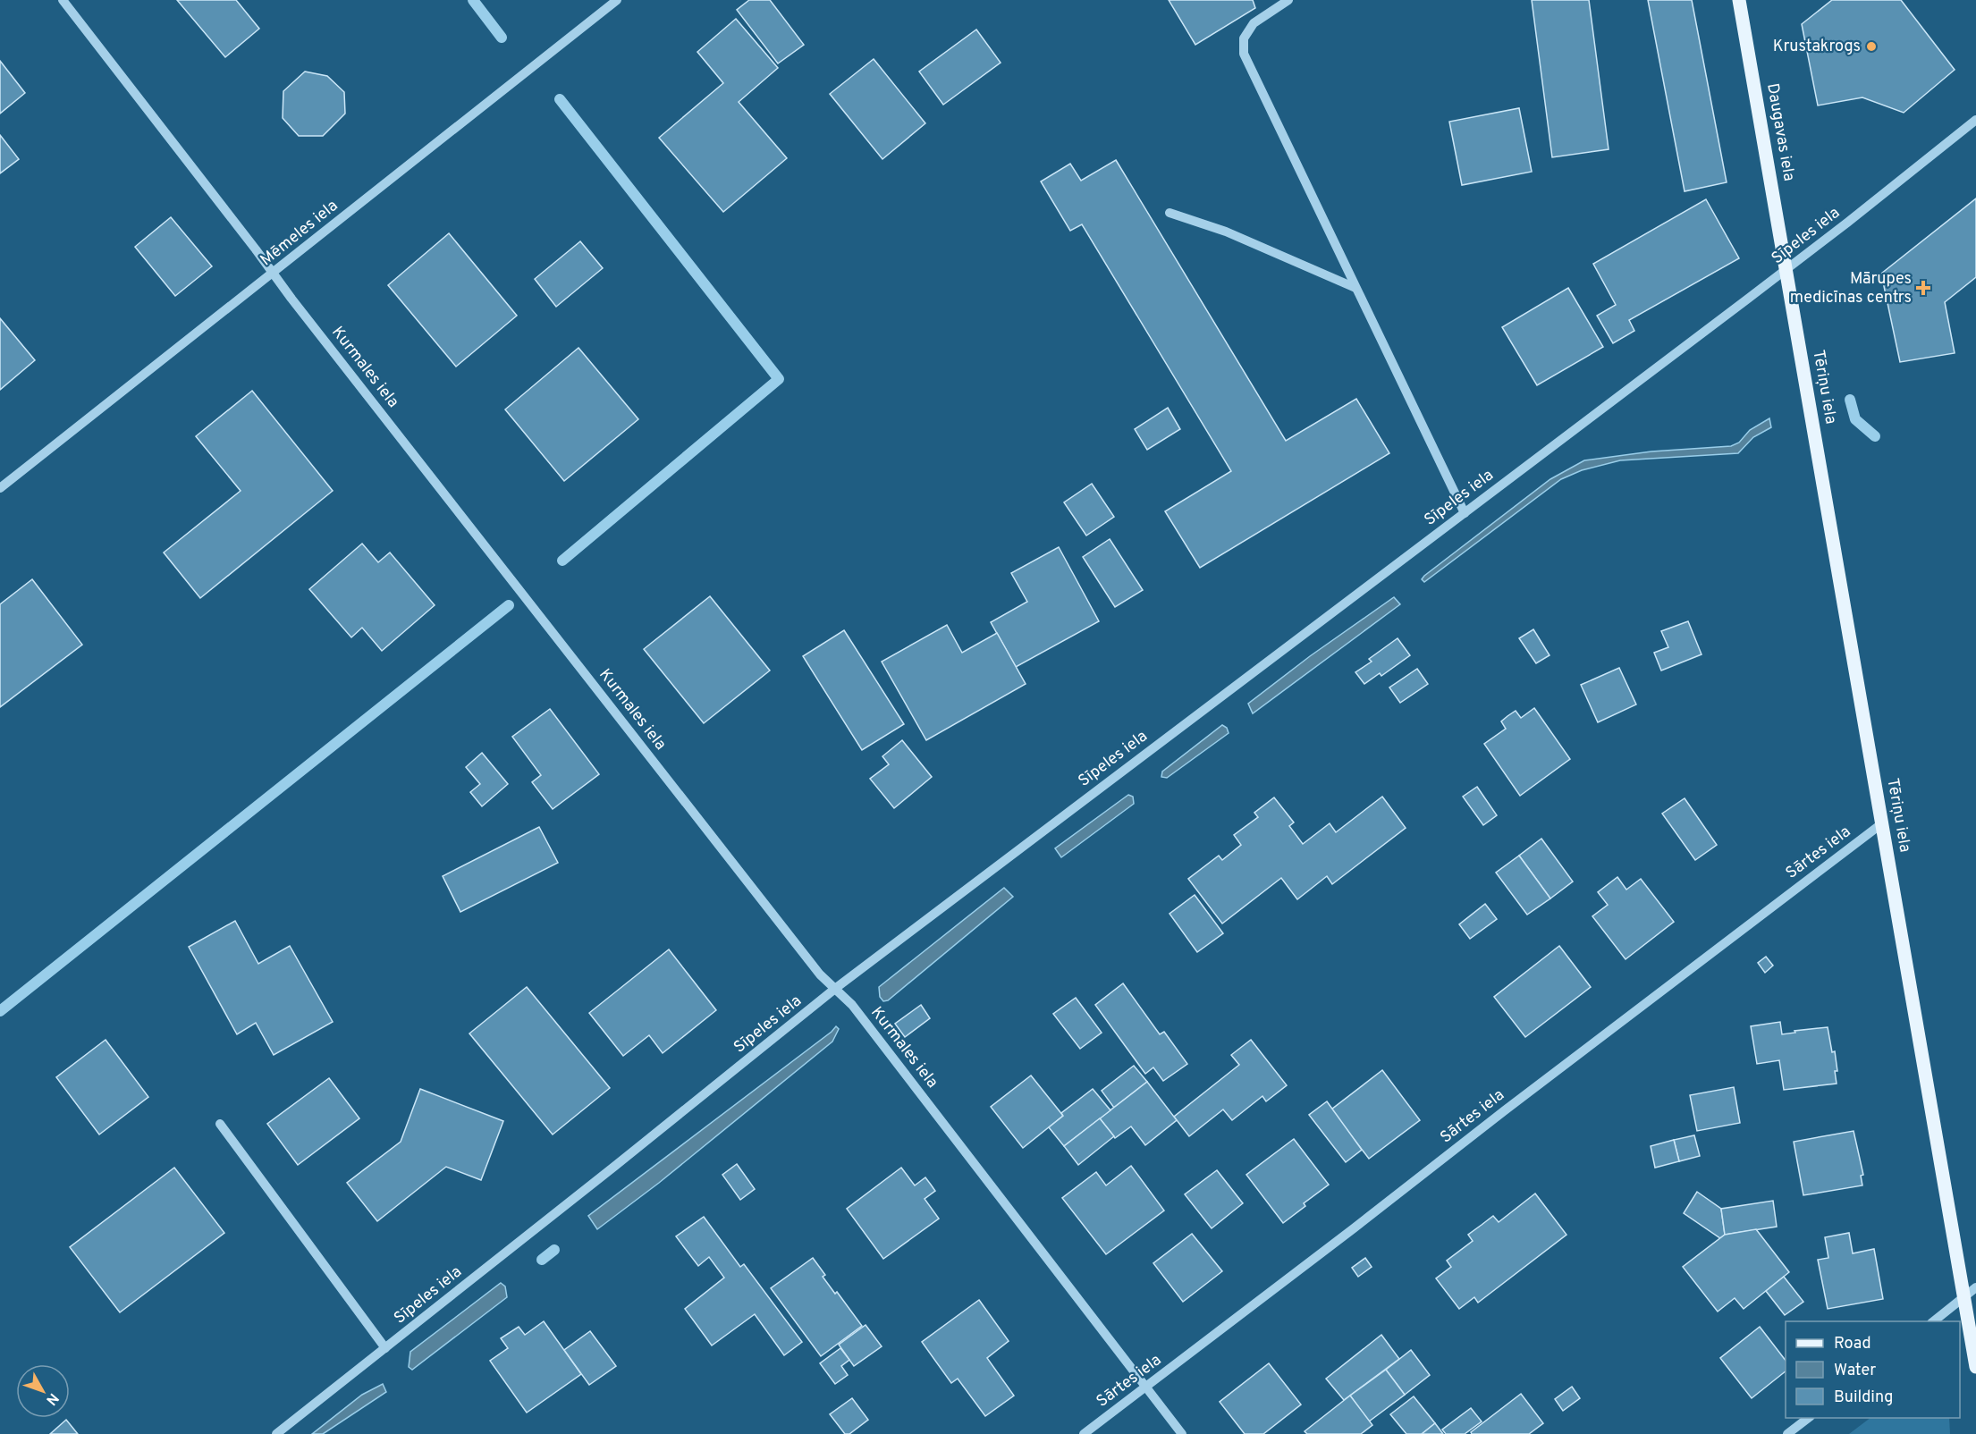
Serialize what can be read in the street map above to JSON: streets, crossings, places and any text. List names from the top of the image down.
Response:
{
  "streets": {
    "main road": ["Daugavas iela", "Tēriņu iela"],
    "street": [
      "Mēmeles iela",
      "Sīpeles iela",
      "Kurmales iela",
      "Sārtes iela"
    ]
  },
  "crossings": [
    ["Daugavas iela", "Sīpeles iela"],
    ["Daugavas iela", "Tēriņu iela"],
    ["Mēmeles iela", "Kurmales iela"],
    ["Sīpeles iela", "Kurmales iela"],
    ["Sīpeles iela", "Tēriņu iela"],
    ["Kurmales iela", "Sārtes iela"],
    ["Tēriņu iela", "Sārtes iela"]
  ],
  "places": {
    "other": ["Krustakrogs"],
    "health": ["Mārupes medicīnas centrs"]
  },
  "legend": ["Road", "Water", "Building"],
  "north": "bottom right"
}
